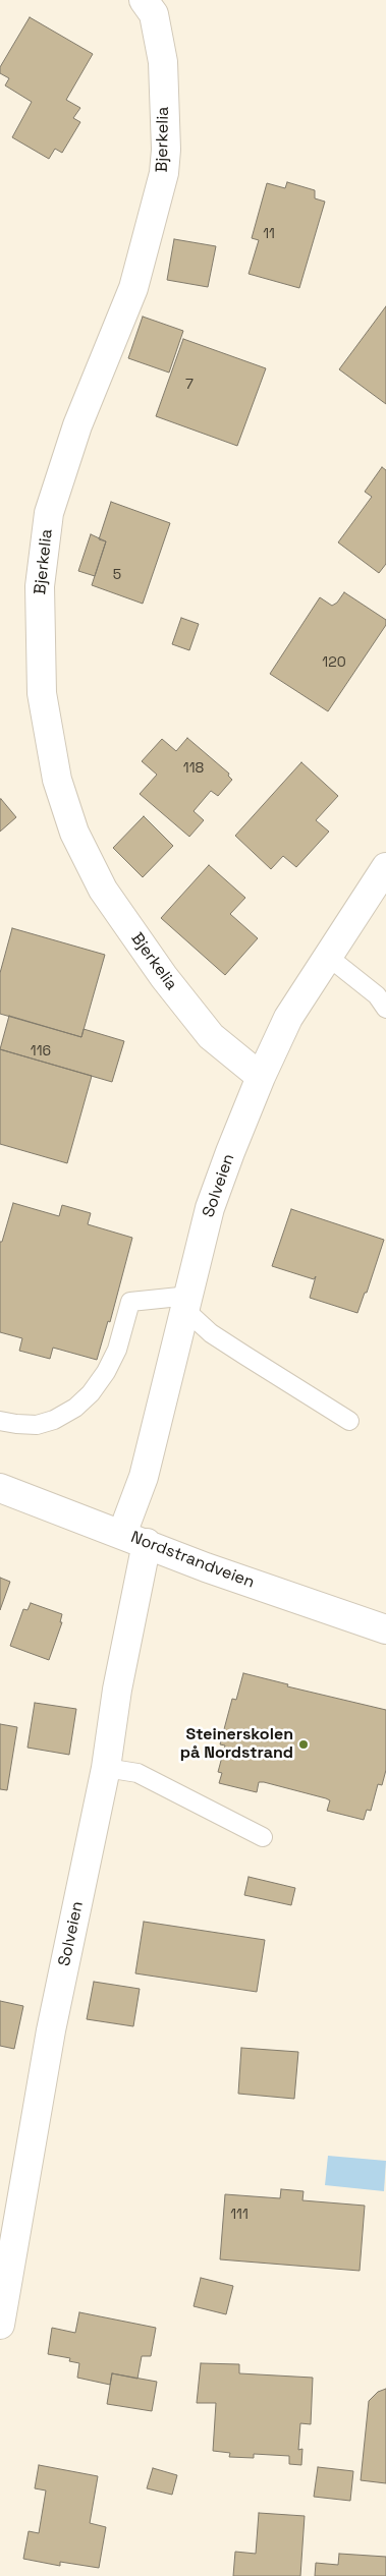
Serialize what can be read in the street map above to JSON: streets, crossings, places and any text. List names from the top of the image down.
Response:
{
  "streets": {
    "street": ["Bjerkelia", "Solveien", "Nordstrandveien"]
  },
  "crossings": [
    ["Bjerkelia", "Solveien"],
    ["Solveien", "Nordstrandveien"]
  ],
  "places": ["Steinerskolen på Nordstrand"],
  "house_numbers": [
    "11",
    "7",
    "5",
    "120",
    "118",
    "116",
    "111"
  ]
}
